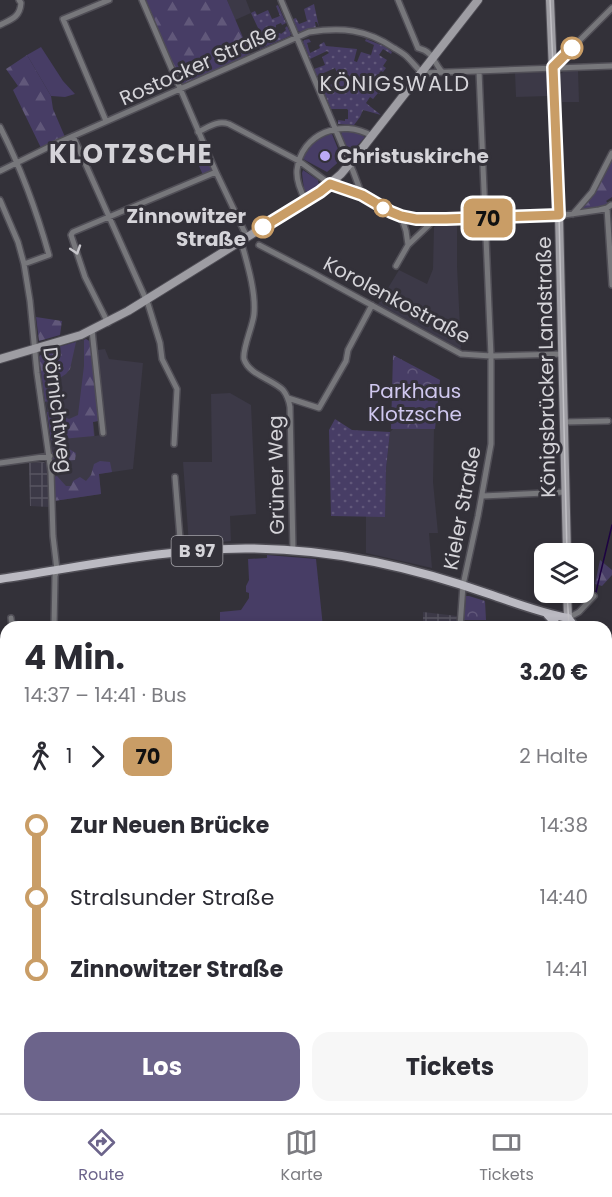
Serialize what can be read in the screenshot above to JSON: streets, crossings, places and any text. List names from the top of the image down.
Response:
{
  "streets": {
    "main road": ["B 97"],
    "street": [
      "Rostocker Straße",
      "Korolenkostraße",
      "Königsbrücker Landstraße",
      "Dörnichtweg",
      "Grüner Weg",
      "Kieler Straße"
    ]
  },
  "crossings": [
    ["Korolenkostraße", "Königsbrücker Landstraße"],
    ["Korolenkostraße", "Grüner Weg"],
    ["Korolenkostraße", "Kieler Straße"],
    ["Dörnichtweg", "B 97"],
    ["Grüner Weg", "B 97"],
    ["Kieler Straße", "B 97"]
  ],
  "districts": ["KÖNIGSWALD", "KLOTZSCHE"],
  "parks": ["Parkhaus Klotzsche"],
  "places": ["Christuskirche", "Zinnowitzer Straße"],
  "lines": ["bus line 70"],
  "page": {
    "on_map": "70",
    "heading": ["4 Min.", "14:37 – 14:41 · Bus", "3.20 €"],
    "legs": ["1", "70", "2 Halte"],
    "list": [
      {
        "name": "Zur Neuen Brücke",
        "value": "14:38"
      },
      {
        "name": "Stralsunder Straße",
        "value": "14:40"
      },
      {
        "name": "Zinnowitzer Straße",
        "value": "14:41"
      }
    ],
    "buttons": ["Los", "Tickets"],
    "tabs": ["Route", "Karte", "Tickets"]
  }
}
